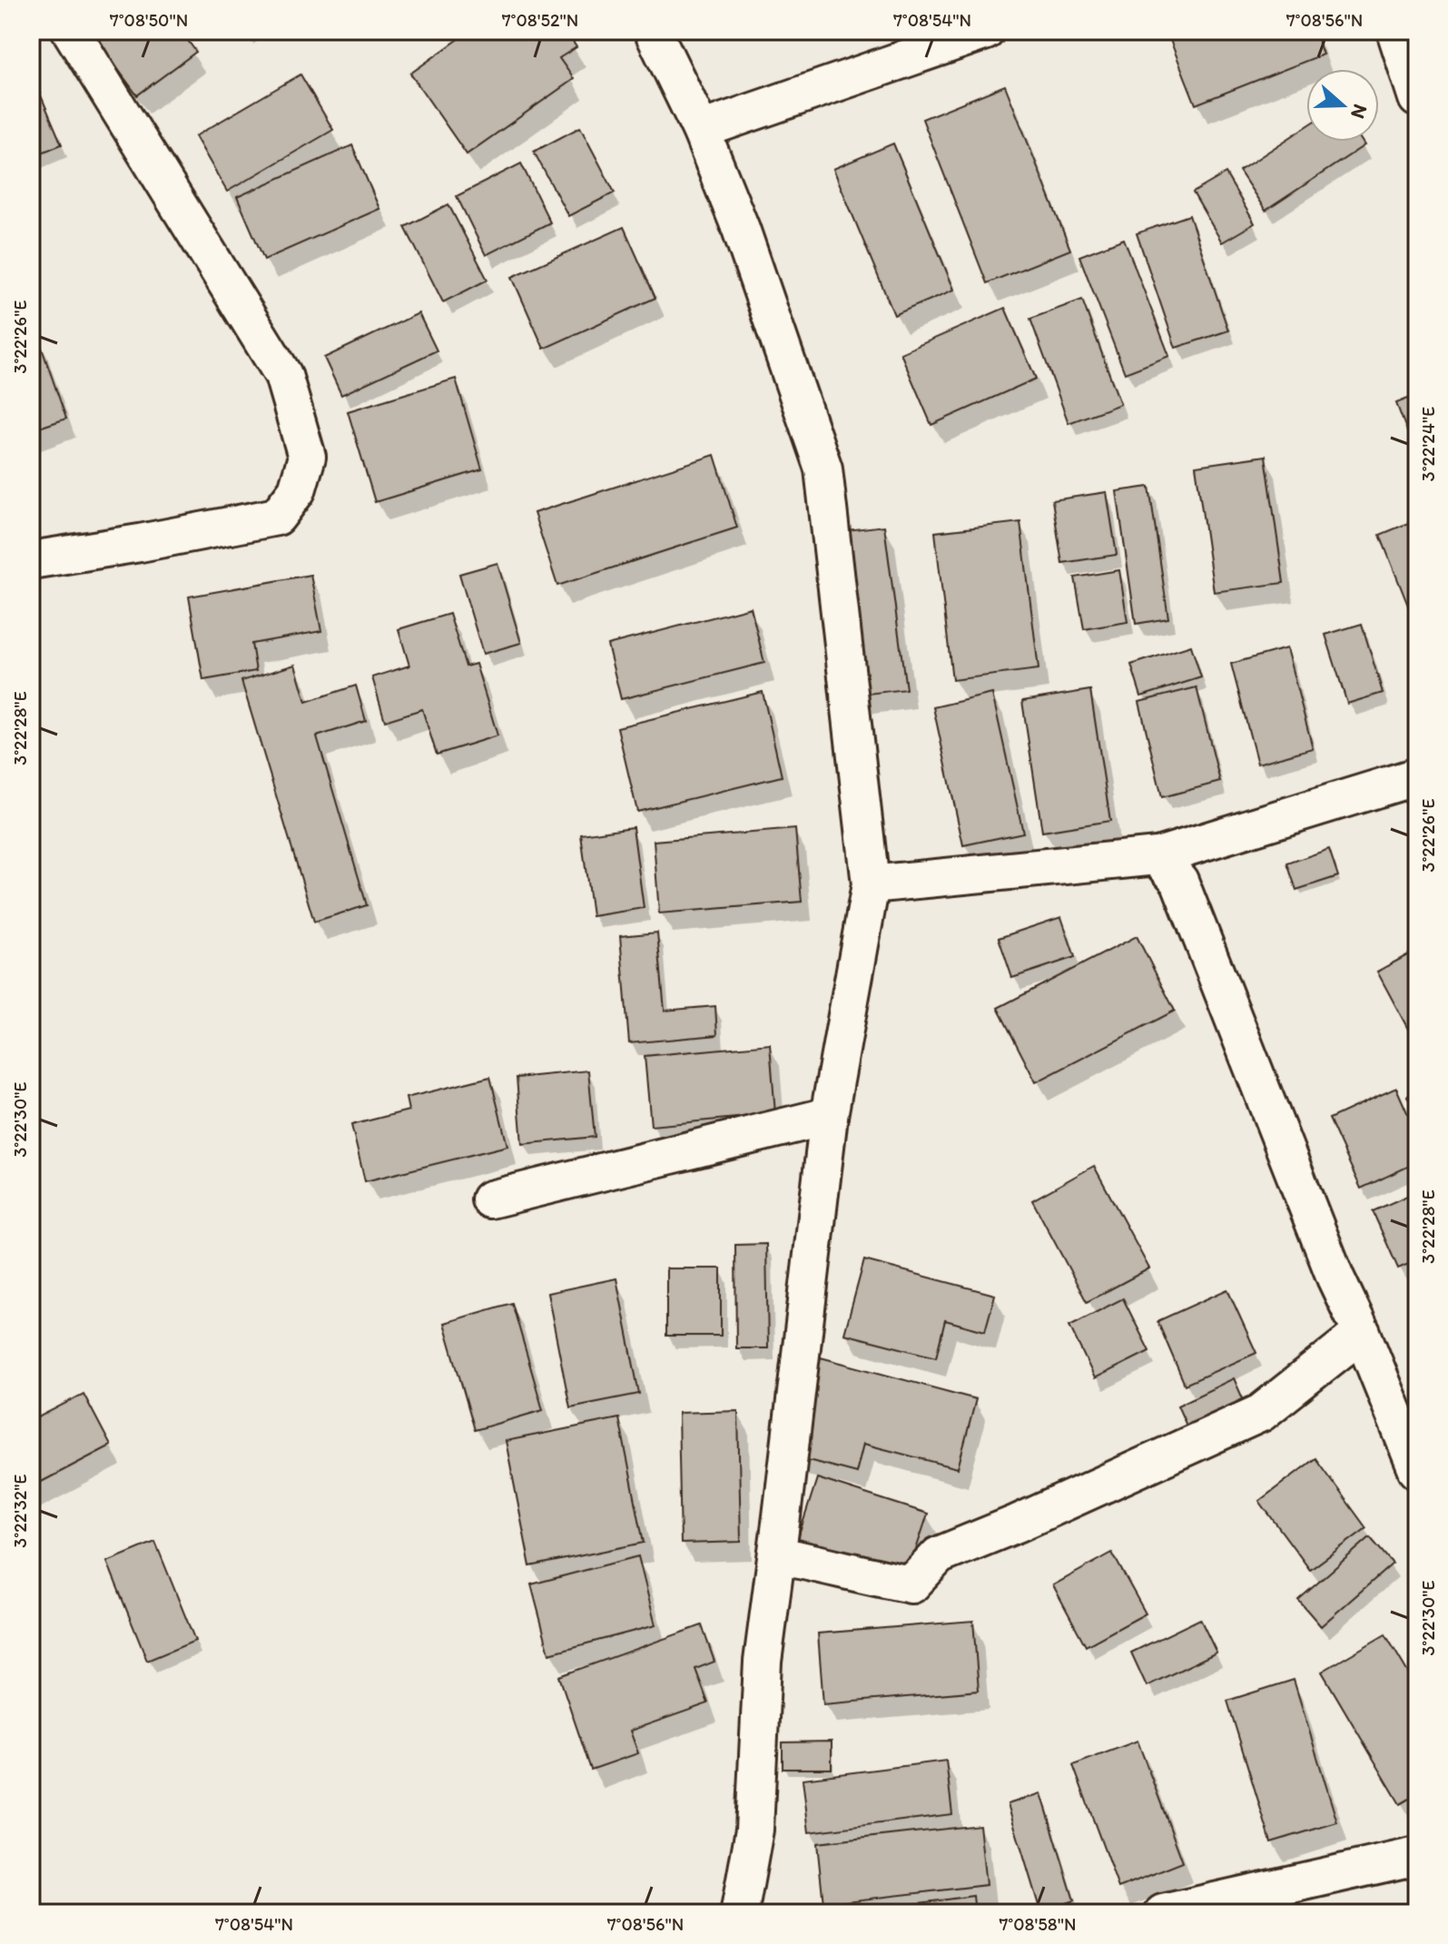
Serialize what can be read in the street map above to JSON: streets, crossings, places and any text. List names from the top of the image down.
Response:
{
  "north": "right",
  "coordinates": [
    "7°08'50\"N",
    "7°08'52\"N",
    "7°08'54\"N",
    "7°08'56\"N",
    "3°22'26\"E",
    "3°22'24\"E",
    "3°22'28\"E",
    "3°22'30\"E",
    "3°22'32\"E",
    "7°08'58\"N"
  ]
}
